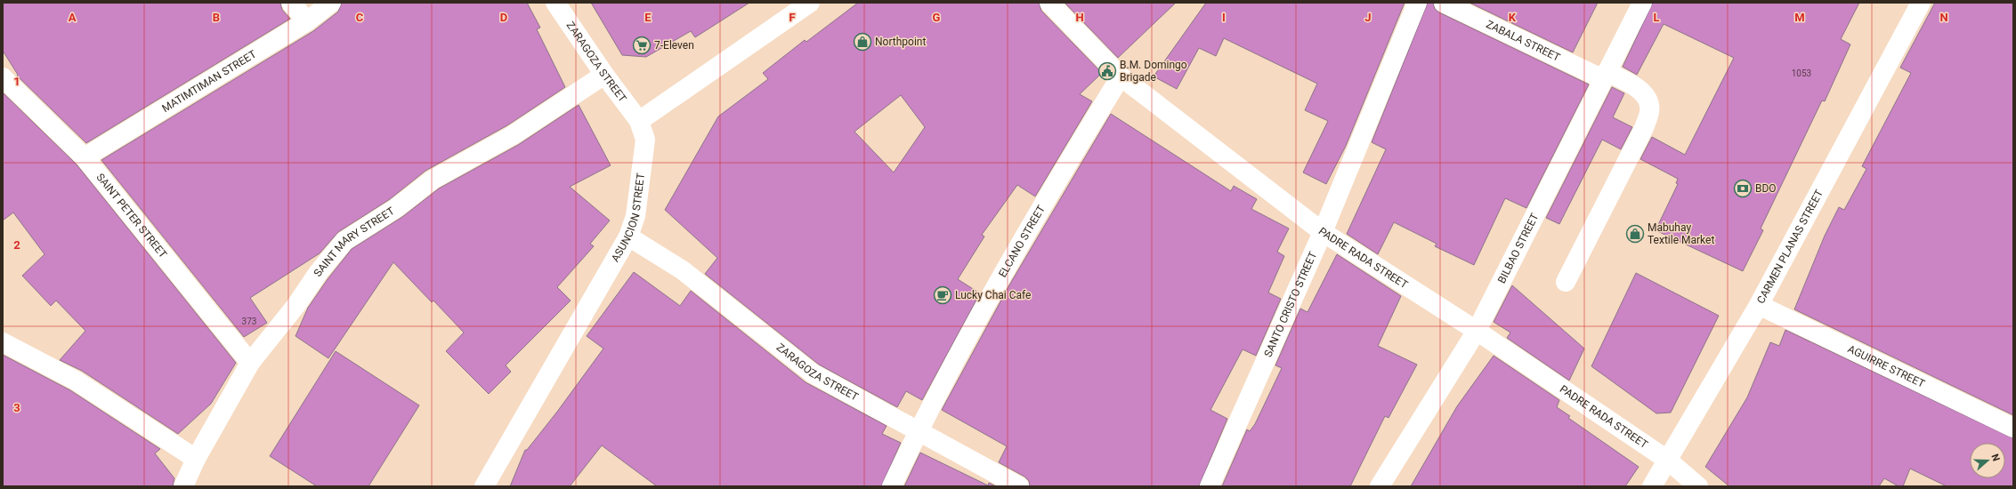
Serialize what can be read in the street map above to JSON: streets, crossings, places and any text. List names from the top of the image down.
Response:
{
  "streets": {
    "street": [
      "ZABALA STREET",
      "ZARAGOZA STREET",
      "MATIMTIMAN STREET",
      "SAINT PETER STREET",
      "ASUNCION STREET",
      "ELCANO STREET",
      "SAINT MARY STREET",
      "CARMEN PLANAS STREET",
      "BILBAO STREET",
      "PADRE RADA STREET",
      "SANTO CRISTO STREET",
      "AGUIRRE STREET"
    ]
  },
  "crossings": [
    ["ZABALA STREET", "BILBAO STREET"],
    ["ZARAGOZA STREET", "ASUNCION STREET"],
    ["ZARAGOZA STREET", "ELCANO STREET"],
    ["ZARAGOZA STREET", "SAINT MARY STREET"],
    ["MATIMTIMAN STREET", "SAINT PETER STREET"],
    ["SAINT PETER STREET", "SAINT MARY STREET"],
    ["ELCANO STREET", "PADRE RADA STREET"],
    ["CARMEN PLANAS STREET", "PADRE RADA STREET"],
    ["CARMEN PLANAS STREET", "AGUIRRE STREET"],
    ["BILBAO STREET", "PADRE RADA STREET"],
    ["PADRE RADA STREET", "SANTO CRISTO STREET"]
  ],
  "places": {
    "shop": ["Northpoint", "Mabuhay Textile Market"],
    "supermarket": ["7-Eleven"],
    "public building": ["B.M. Domingo Brigade"],
    "bank": ["BDO"],
    "cafe": ["Lucky Chai Cafe"]
  },
  "house_numbers": ["1053", "373"],
  "north": "right",
  "grid": {
    "columns": [
      "A",
      "B",
      "C",
      "D",
      "E",
      "F",
      "G",
      "H",
      "I",
      "J",
      "K",
      "L",
      "M",
      "N"
    ],
    "rows": ["1", "2", "3"]
  }
}
